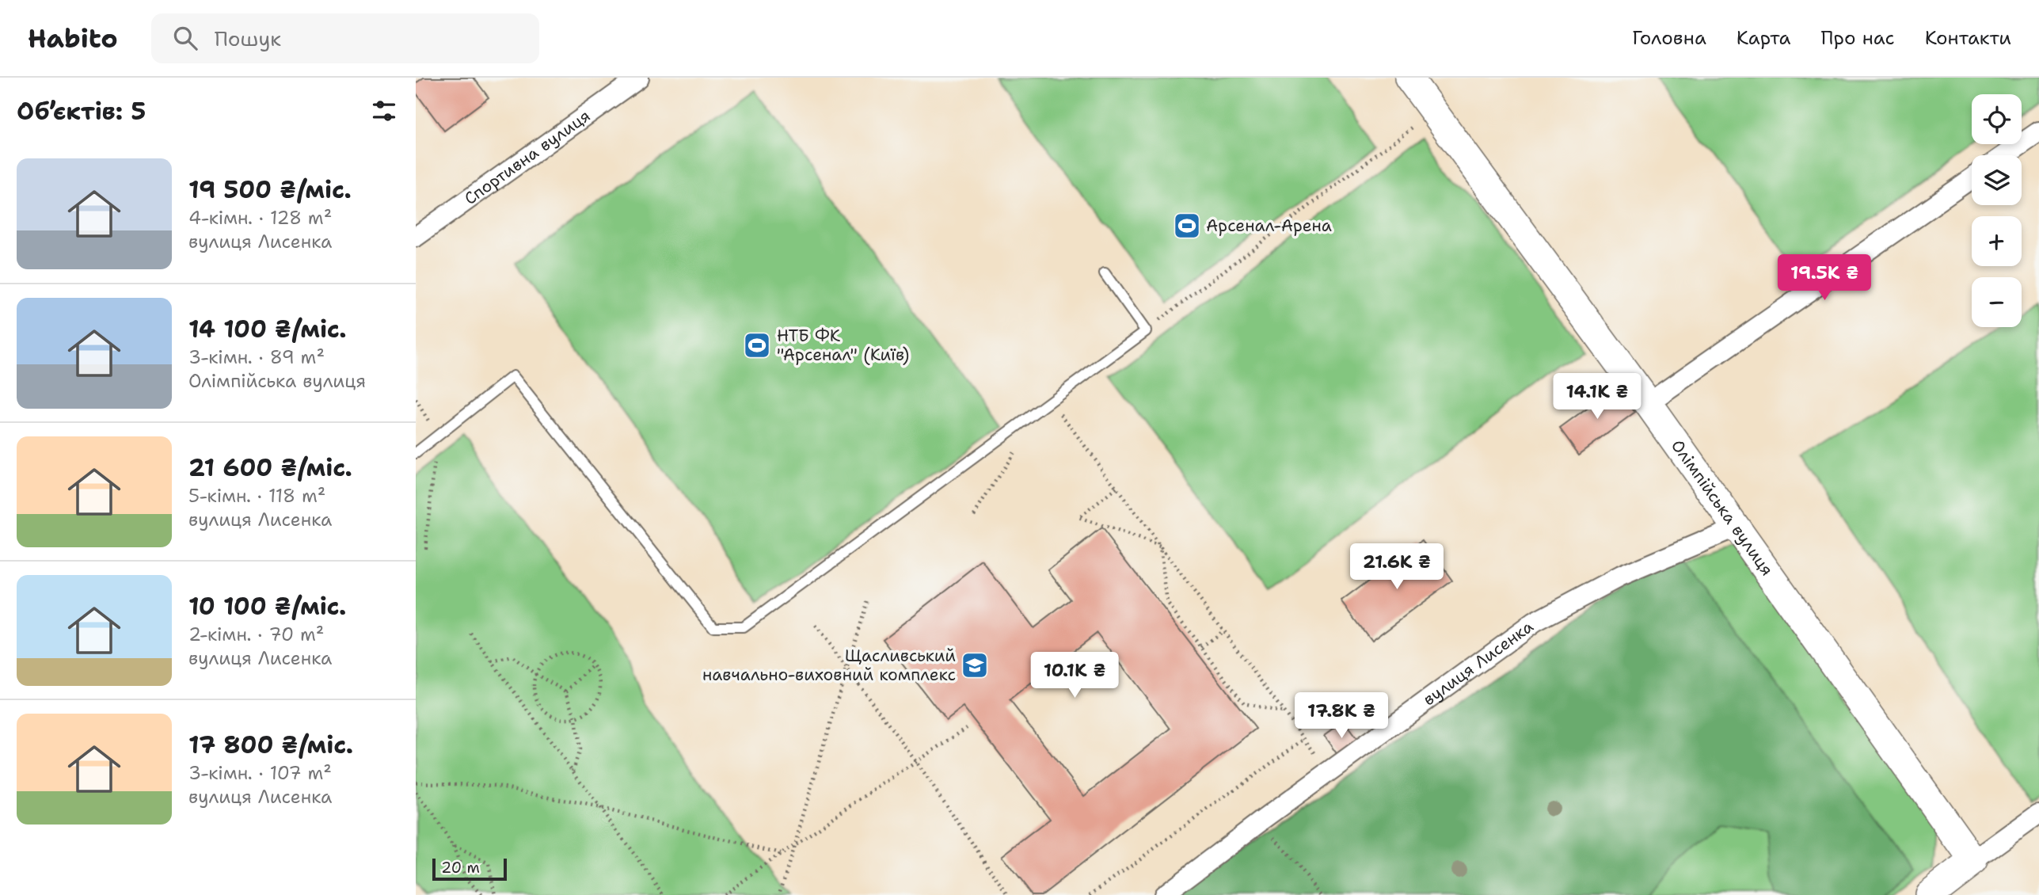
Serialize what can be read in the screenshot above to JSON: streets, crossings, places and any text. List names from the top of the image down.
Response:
{
  "streets": {
    "street": ["Спортивна вулиця", "Олімпійська вулиця", "вулиця Лисенка"]
  },
  "crossings": [
    ["Олімпійська вулиця", "вулиця Лисенка"]
  ],
  "places": {
    "sports": ["Арсенал-Арена", "НТБ ФК \"Арсенал\" (Київ)"],
    "school or university": ["Щасливський навчально-виховний комплекс"]
  },
  "scale_bar": "20 m",
  "page": {
    "header": "Habito",
    "search": "Пошук",
    "nav": [
      "Головна",
      "Карта",
      "Про нас",
      "Контакти"
    ],
    "heading": "Об’єктів: 5",
    "map_buttons": ["+", "−"],
    "list": [
      {
        "name": "19 500 ₴/міс.",
        "note": "4-кімн. · 128 m² · вулиця Лисенка"
      },
      {
        "name": "14 100 ₴/міс.",
        "note": "3-кімн. · 89 m² · Олімпійська вулиця"
      },
      {
        "name": "21 600 ₴/міс.",
        "note": "5-кімн. · 118 m² · вулиця Лисенка"
      },
      {
        "name": "10 100 ₴/міс.",
        "note": "2-кімн. · 70 m² · вулиця Лисенка"
      },
      {
        "name": "17 800 ₴/міс.",
        "note": "3-кімн. · 107 m² · вулиця Лисенка"
      }
    ],
    "price": [
      "19.5K ₴",
      "14.1K ₴",
      "21.6K ₴",
      "10.1K ₴",
      "17.8K ₴"
    ],
    "scale": "20 m"
  }
}
